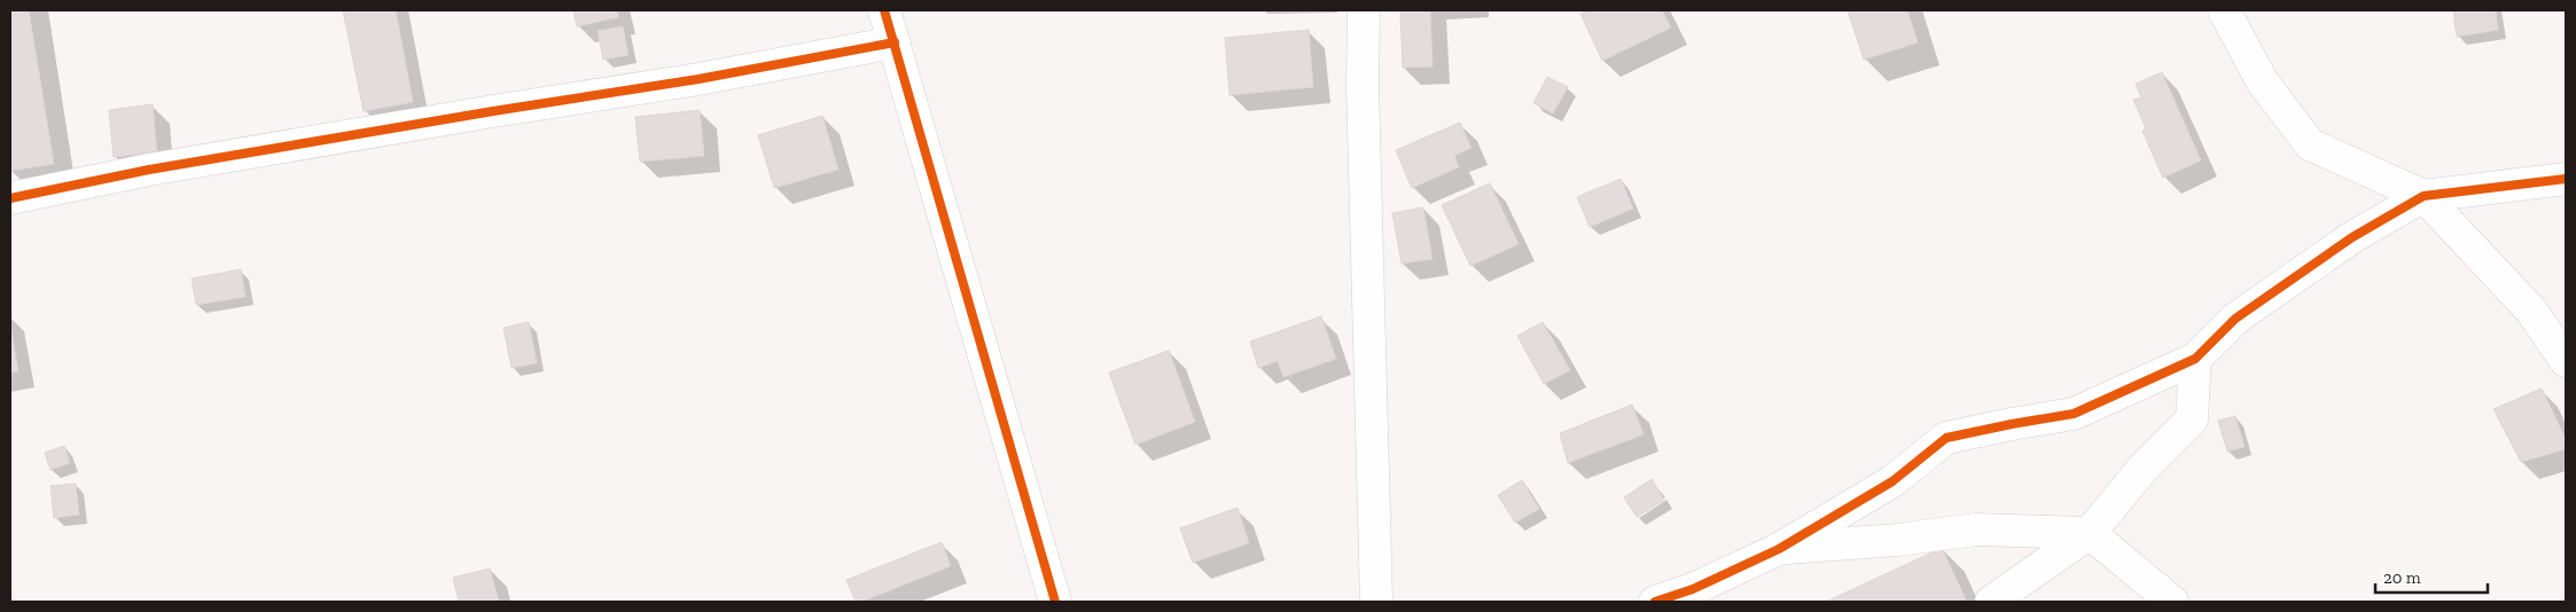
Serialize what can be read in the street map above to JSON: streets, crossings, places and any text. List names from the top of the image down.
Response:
{
  "scale_bar": "20 m"
}
